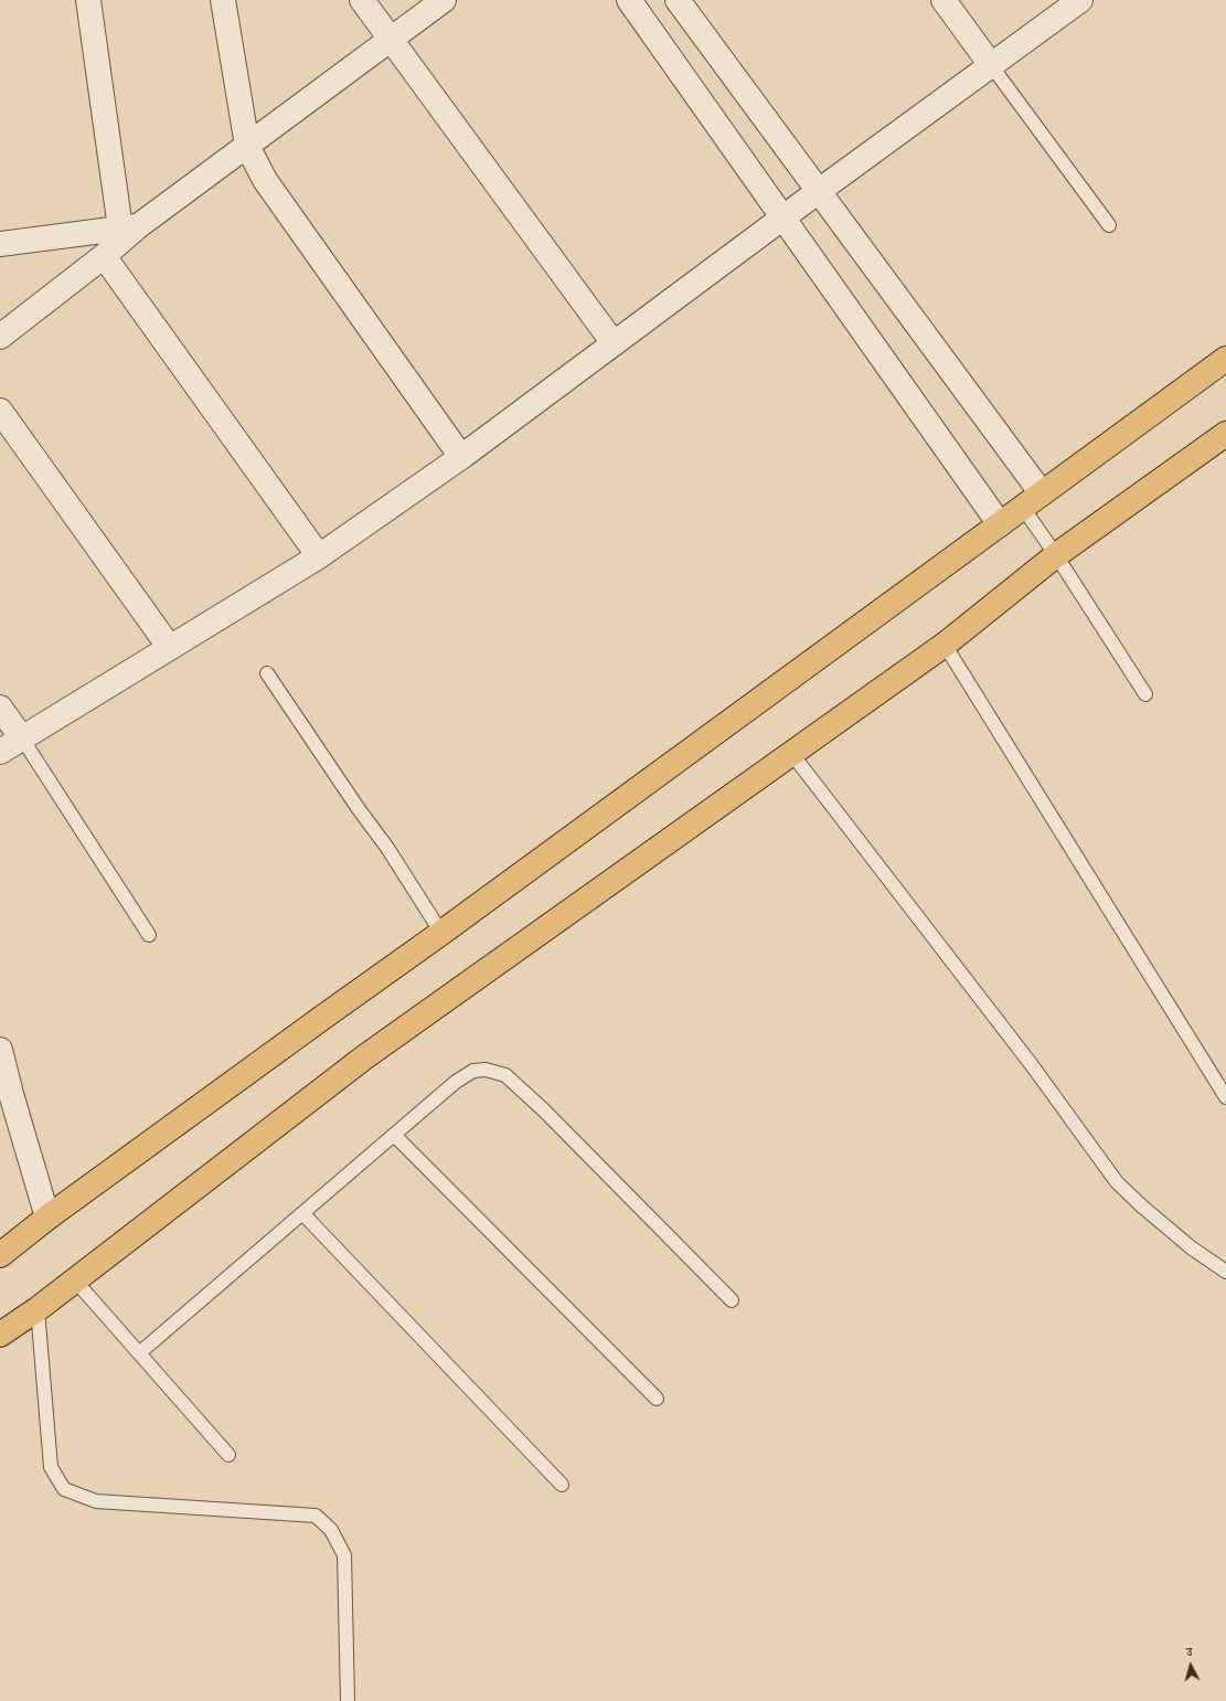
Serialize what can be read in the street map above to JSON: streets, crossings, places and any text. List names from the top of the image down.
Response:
{
  "north": "top"
}
